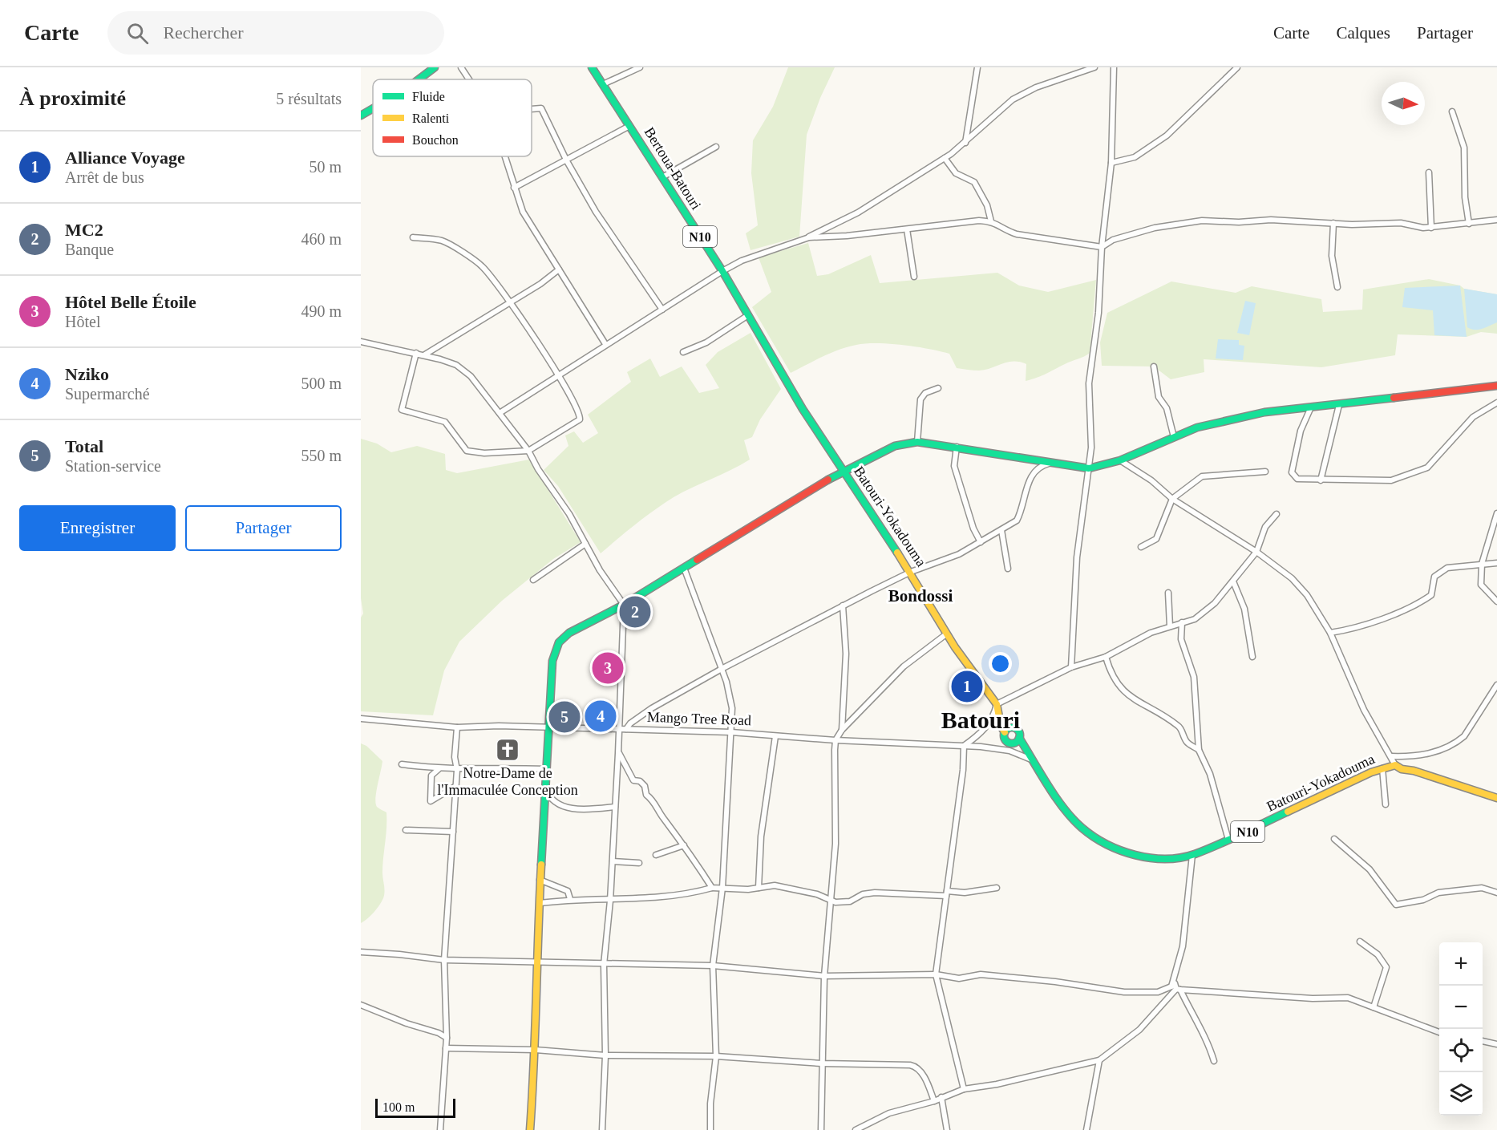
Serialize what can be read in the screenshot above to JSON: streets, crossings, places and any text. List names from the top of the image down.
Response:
{
  "streets": {
    "main road": ["Bertoua-Batouri", "N10", "Batouri-Yokadouma"],
    "street": ["Mango Tree Road"]
  },
  "crossings": [
    ["Bertoua-Batouri", "Batouri-Yokadouma"],
    ["Batouri-Yokadouma", "Mango Tree Road"]
  ],
  "districts": ["Bondossi", "Batouri"],
  "places": {
    "church": ["Notre-Dame de l'Immaculée Conception"]
  },
  "legend": ["Fluide", "Ralenti", "Bouchon"],
  "scale_bar": "100 m",
  "north": "right",
  "page": {
    "header": "Carte",
    "search": "Rechercher",
    "nav": ["Carte", "Calques", "Partager"],
    "heading": ["À proximité", "5 résultats"],
    "list": [
      {
        "mark": "1",
        "name": "Alliance Voyage",
        "note": "Arrêt de bus",
        "value": "50 m"
      },
      {
        "mark": "2",
        "name": "MC2",
        "note": "Banque",
        "value": "460 m"
      },
      {
        "mark": "3",
        "name": "Hôtel Belle Étoile",
        "note": "Hôtel",
        "value": "490 m"
      },
      {
        "mark": "4",
        "name": "Nziko",
        "note": "Supermarché",
        "value": "500 m"
      },
      {
        "mark": "5",
        "name": "Total",
        "note": "Station-service",
        "value": "550 m"
      }
    ],
    "buttons": ["Enregistrer", "Partager"],
    "pins": [
      "2",
      "3",
      "1",
      "4",
      "5"
    ],
    "map_buttons": ["+", "−"],
    "scale": "100 m"
  }
}
